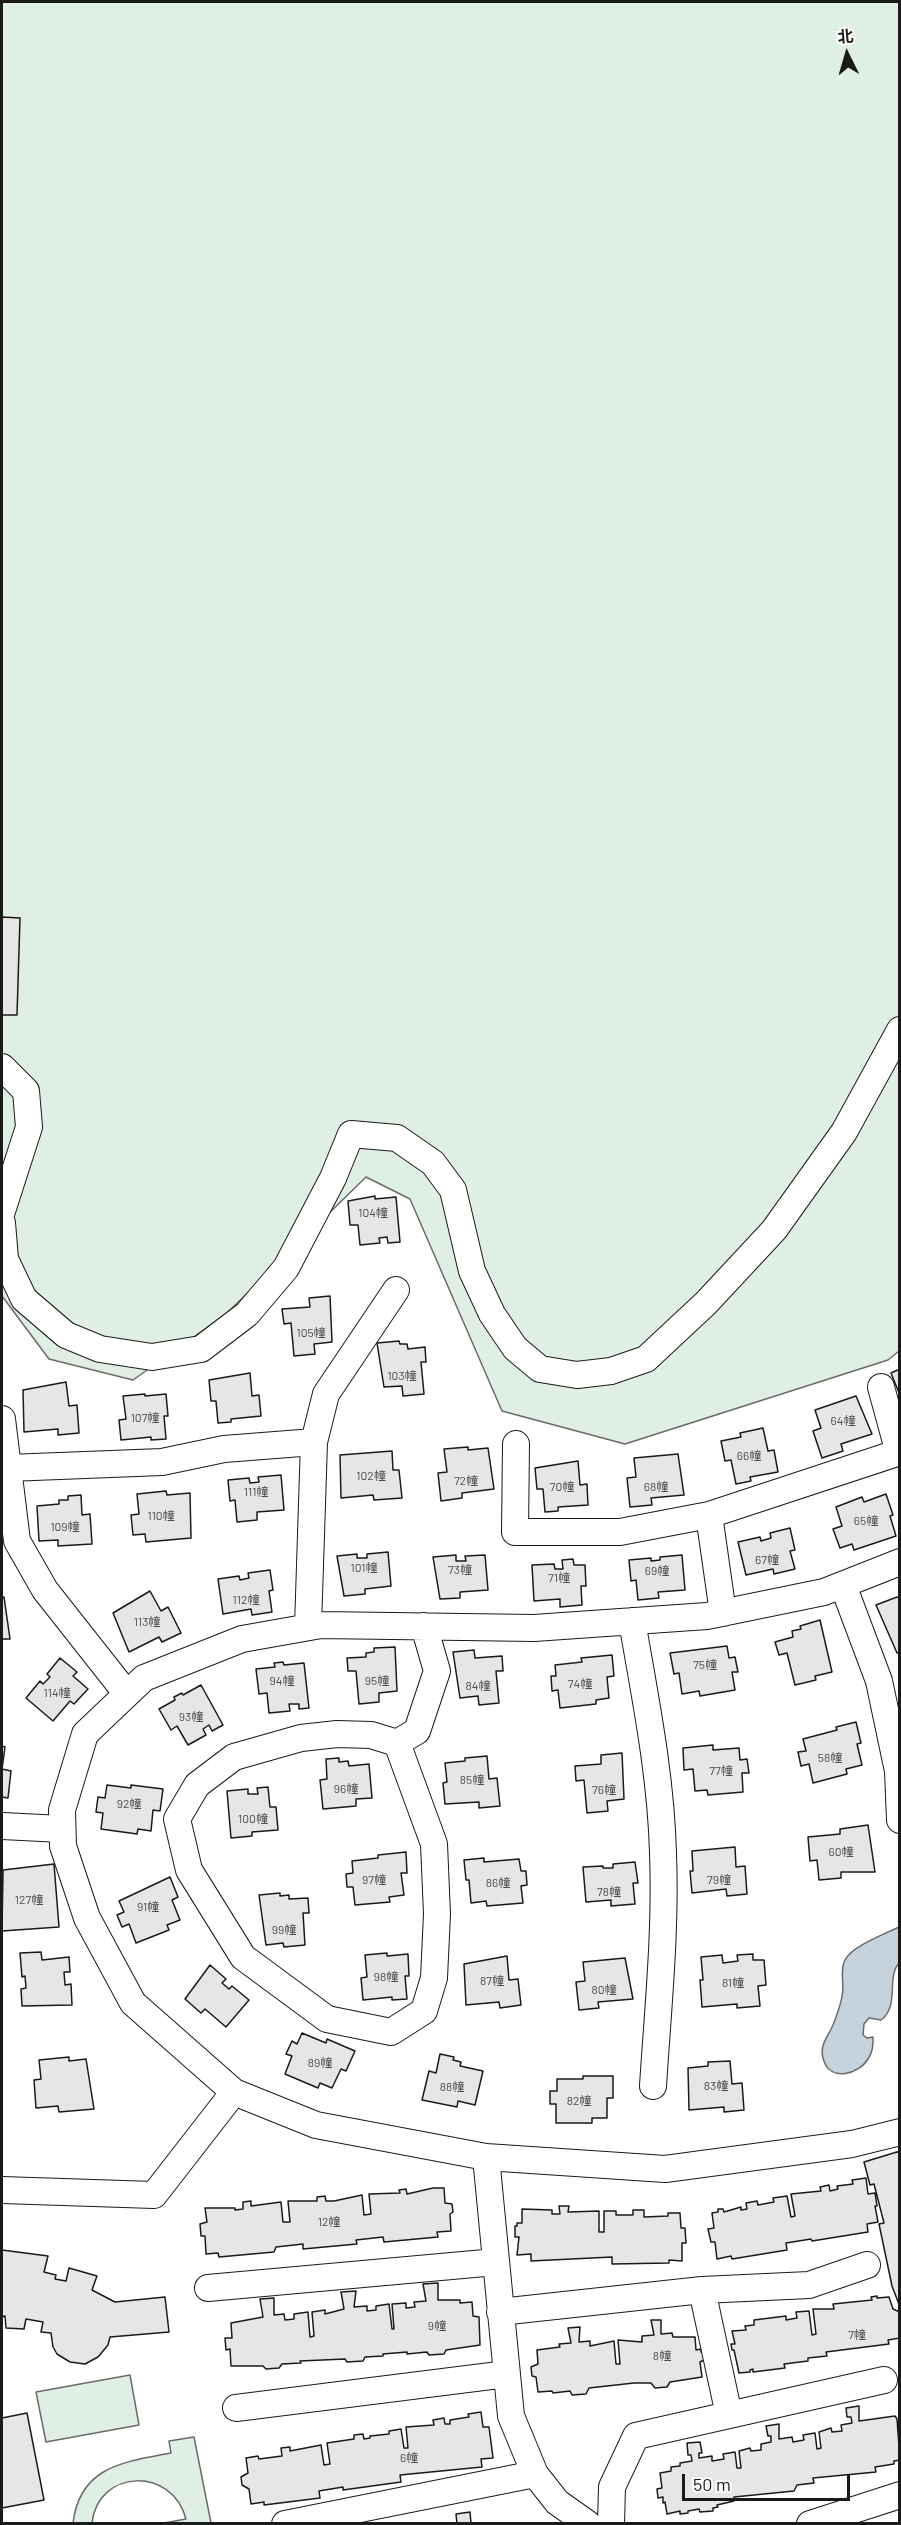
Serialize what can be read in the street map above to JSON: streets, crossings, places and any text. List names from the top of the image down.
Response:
{
  "house_numbers": [
    "104幢",
    "105幢",
    "103幢",
    "107幢",
    "64幢",
    "66幢",
    "102幢",
    "72幢",
    "70幢",
    "68幢",
    "111幢",
    "110幢",
    "65幢",
    "109幢",
    "67幢",
    "101幢",
    "73幢",
    "69幢",
    "71幢",
    "112幢",
    "113幢",
    "75幢",
    "94幢",
    "95幢",
    "74幢",
    "84幢",
    "114幢",
    "93幢",
    "58幢",
    "77幢",
    "85幢",
    "96幢",
    "76幢",
    "92幢",
    "100幢",
    "60幢",
    "97幢",
    "79幢",
    "86幢",
    "78幢",
    "127幢",
    "91幢",
    "99幢",
    "98幢",
    "87幢",
    "81幢",
    "80幢",
    "89幢",
    "83幢",
    "88幢",
    "82幢",
    "12幢",
    "9幢",
    "7幢",
    "8幢",
    "6幢"
  ],
  "scale_bar": "50 m",
  "north": "top"
}
